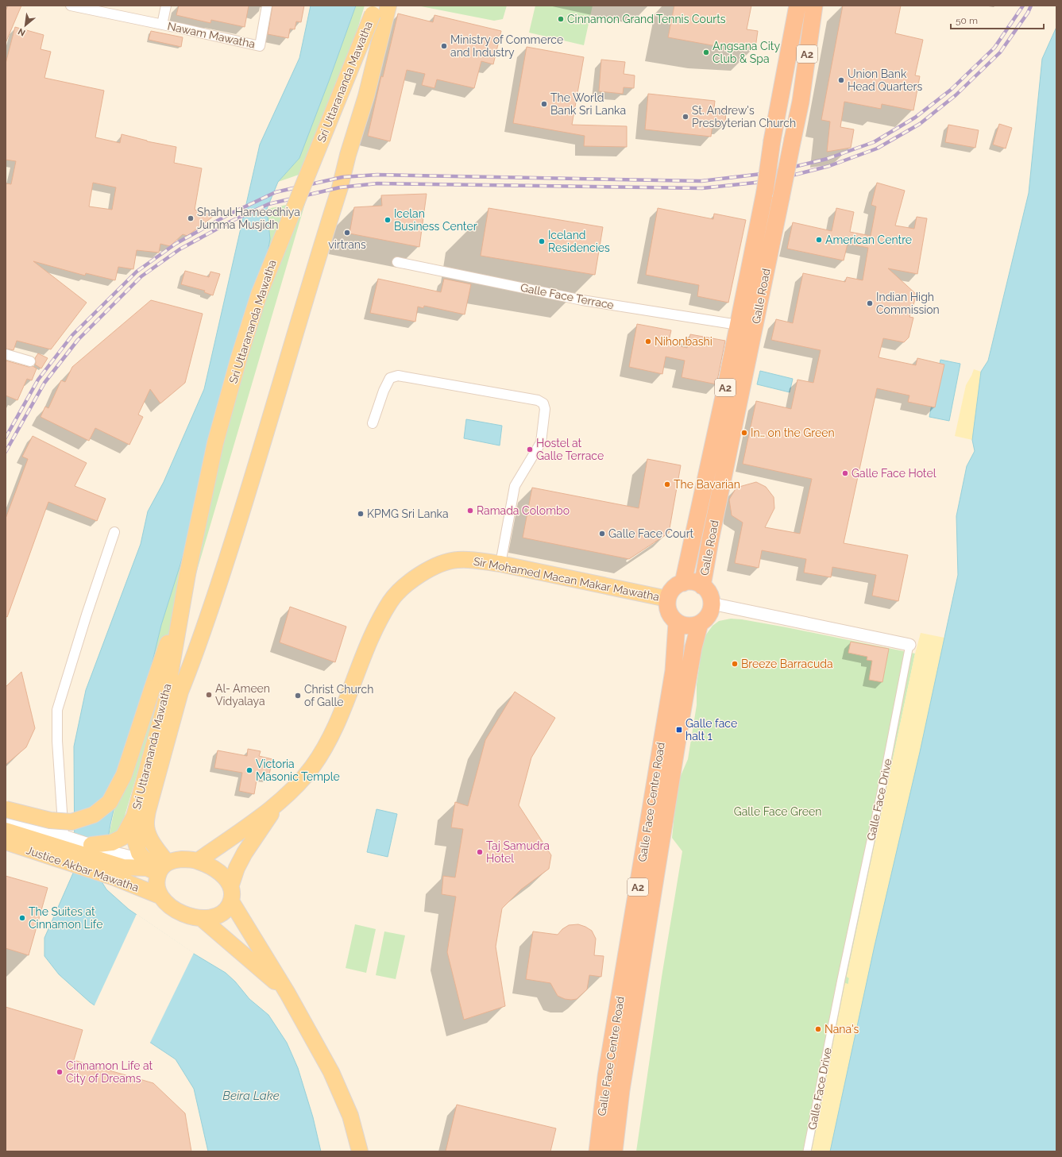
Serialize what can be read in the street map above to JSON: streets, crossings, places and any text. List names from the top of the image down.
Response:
{
  "streets": {
    "highway": ["A2", "Galle Road", "Galle Face Centre Road"],
    "main road": ["Sri Uttarananda Mawatha", "Sir Mohamed Macan Makar Mawatha", "Justice Akbar Mawatha"],
    "street": ["Nawam Mawatha", "Galle Face Terrace", "Galle Face Drive"]
  },
  "crossings": [
    ["Sri Uttarananda Mawatha", "Sir Mohamed Macan Makar Mawatha"],
    ["Sri Uttarananda Mawatha", "Justice Akbar Mawatha"],
    ["Galle Face Terrace", "Galle Road"],
    ["Galle Road", "Sir Mohamed Macan Makar Mawatha"],
    ["Galle Road", "Galle Face Drive"],
    ["Galle Road", "Galle Face Centre Road"],
    ["Sir Mohamed Macan Makar Mawatha", "Galle Face Drive"],
    ["Sir Mohamed Macan Makar Mawatha", "Galle Face Centre Road"],
    ["Sir Mohamed Macan Makar Mawatha", "Justice Akbar Mawatha"],
    ["Galle Face Drive", "Galle Face Centre Road"]
  ],
  "water": ["Beira Lake"],
  "parks": ["Galle Face Green"],
  "places": {
    "other": [
      "Cinnamon Grand Tennis Courts",
      "Ministry of Commerce and Industry",
      "Angsana City Club & Spa",
      "Union Bank Head Quarters",
      "The World Bank Sri Lanka",
      "St. Andrew's Presbyterian Church",
      "Shahul Hameedhiya Jumma Musjidh",
      "Icelan Business Center",
      "virtrans",
      "American Centre",
      "Iceland Residencies",
      "Indian High Commission",
      "Nihonbashi",
      "In… on the Green",
      "Hostel at Galle Terrace",
      "Galle Face Hotel",
      "The Bavarian",
      "Ramada Colombo",
      "KPMG Sri Lanka",
      "Galle Face Court",
      "Breeze Barracuda",
      "Al- Ameen Vidyalaya",
      "Christ Church of Galle",
      "Victoria Masonic Temple",
      "Taj Samudra Hotel",
      "The Suites at Cinnamon Life",
      "Nana's",
      "Cinnamon Life at City of Dreams"
    ],
    "transit": ["Galle face halt 1"]
  },
  "scale_bar": "50 m",
  "north": "bottom left"
}
